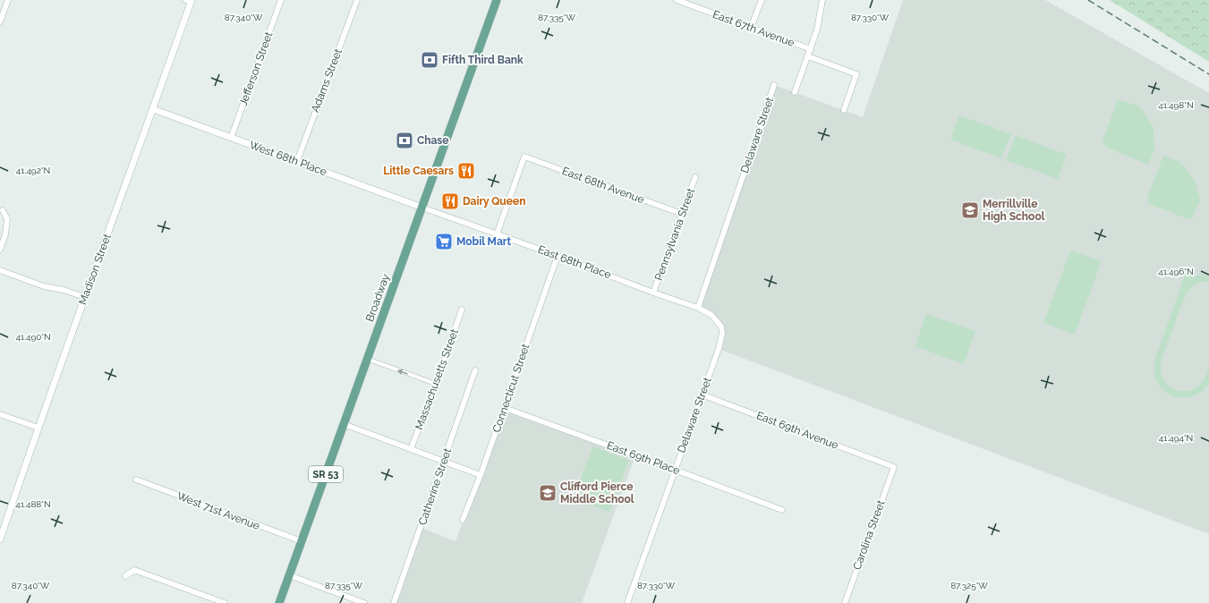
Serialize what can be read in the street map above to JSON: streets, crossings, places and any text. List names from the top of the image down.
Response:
{
  "streets": {
    "main road": ["Broadway", "SR 53"],
    "street": [
      "East 67th Avenue",
      "Jefferson Street",
      "Adams Street",
      "Delaware Street",
      "West 68th Place",
      "East 68th Avenue",
      "Pennsylvania Street",
      "East 68th Place",
      "Madison Street",
      "Massachusetts Street",
      "Connecticut Street",
      "East 69th Avenue",
      "East 69th Place",
      "Catherine Street",
      "West 71st Avenue",
      "Carolina Street"
    ]
  },
  "crossings": [
    ["Jefferson Street", "West 68th Place"],
    ["Adams Street", "West 68th Place"],
    ["Delaware Street", "East 68th Place"],
    ["Delaware Street", "East 69th Avenue"],
    ["Delaware Street", "East 69th Place"],
    ["West 68th Place", "East 68th Place"],
    ["West 68th Place", "Madison Street"],
    ["West 68th Place", "Broadway"],
    ["East 68th Avenue", "Pennsylvania Street"],
    ["East 68th Avenue", "East 68th Place"],
    ["Pennsylvania Street", "East 68th Place"],
    ["East 68th Place", "Broadway"],
    ["East 68th Place", "Connecticut Street"],
    ["Broadway", "West 71st Avenue"],
    ["Connecticut Street", "East 69th Place"],
    ["East 69th Avenue", "Carolina Street"]
  ],
  "places": {
    "bank": ["Fifth Third Bank", "Chase"],
    "restaurant": ["Little Caesars", "Dairy Queen"],
    "school or university": ["Merrillville High School", "Clifford Pierce Middle School"],
    "supermarket": ["Mobil Mart"]
  },
  "coordinates": [
    "87.340°W",
    "87.335°W",
    "87.330°W",
    "41.498°N",
    "41.492°N",
    "41.496°N",
    "41.490°N",
    "41.494°N",
    "41.488°N",
    "87.325°W"
  ]
}
